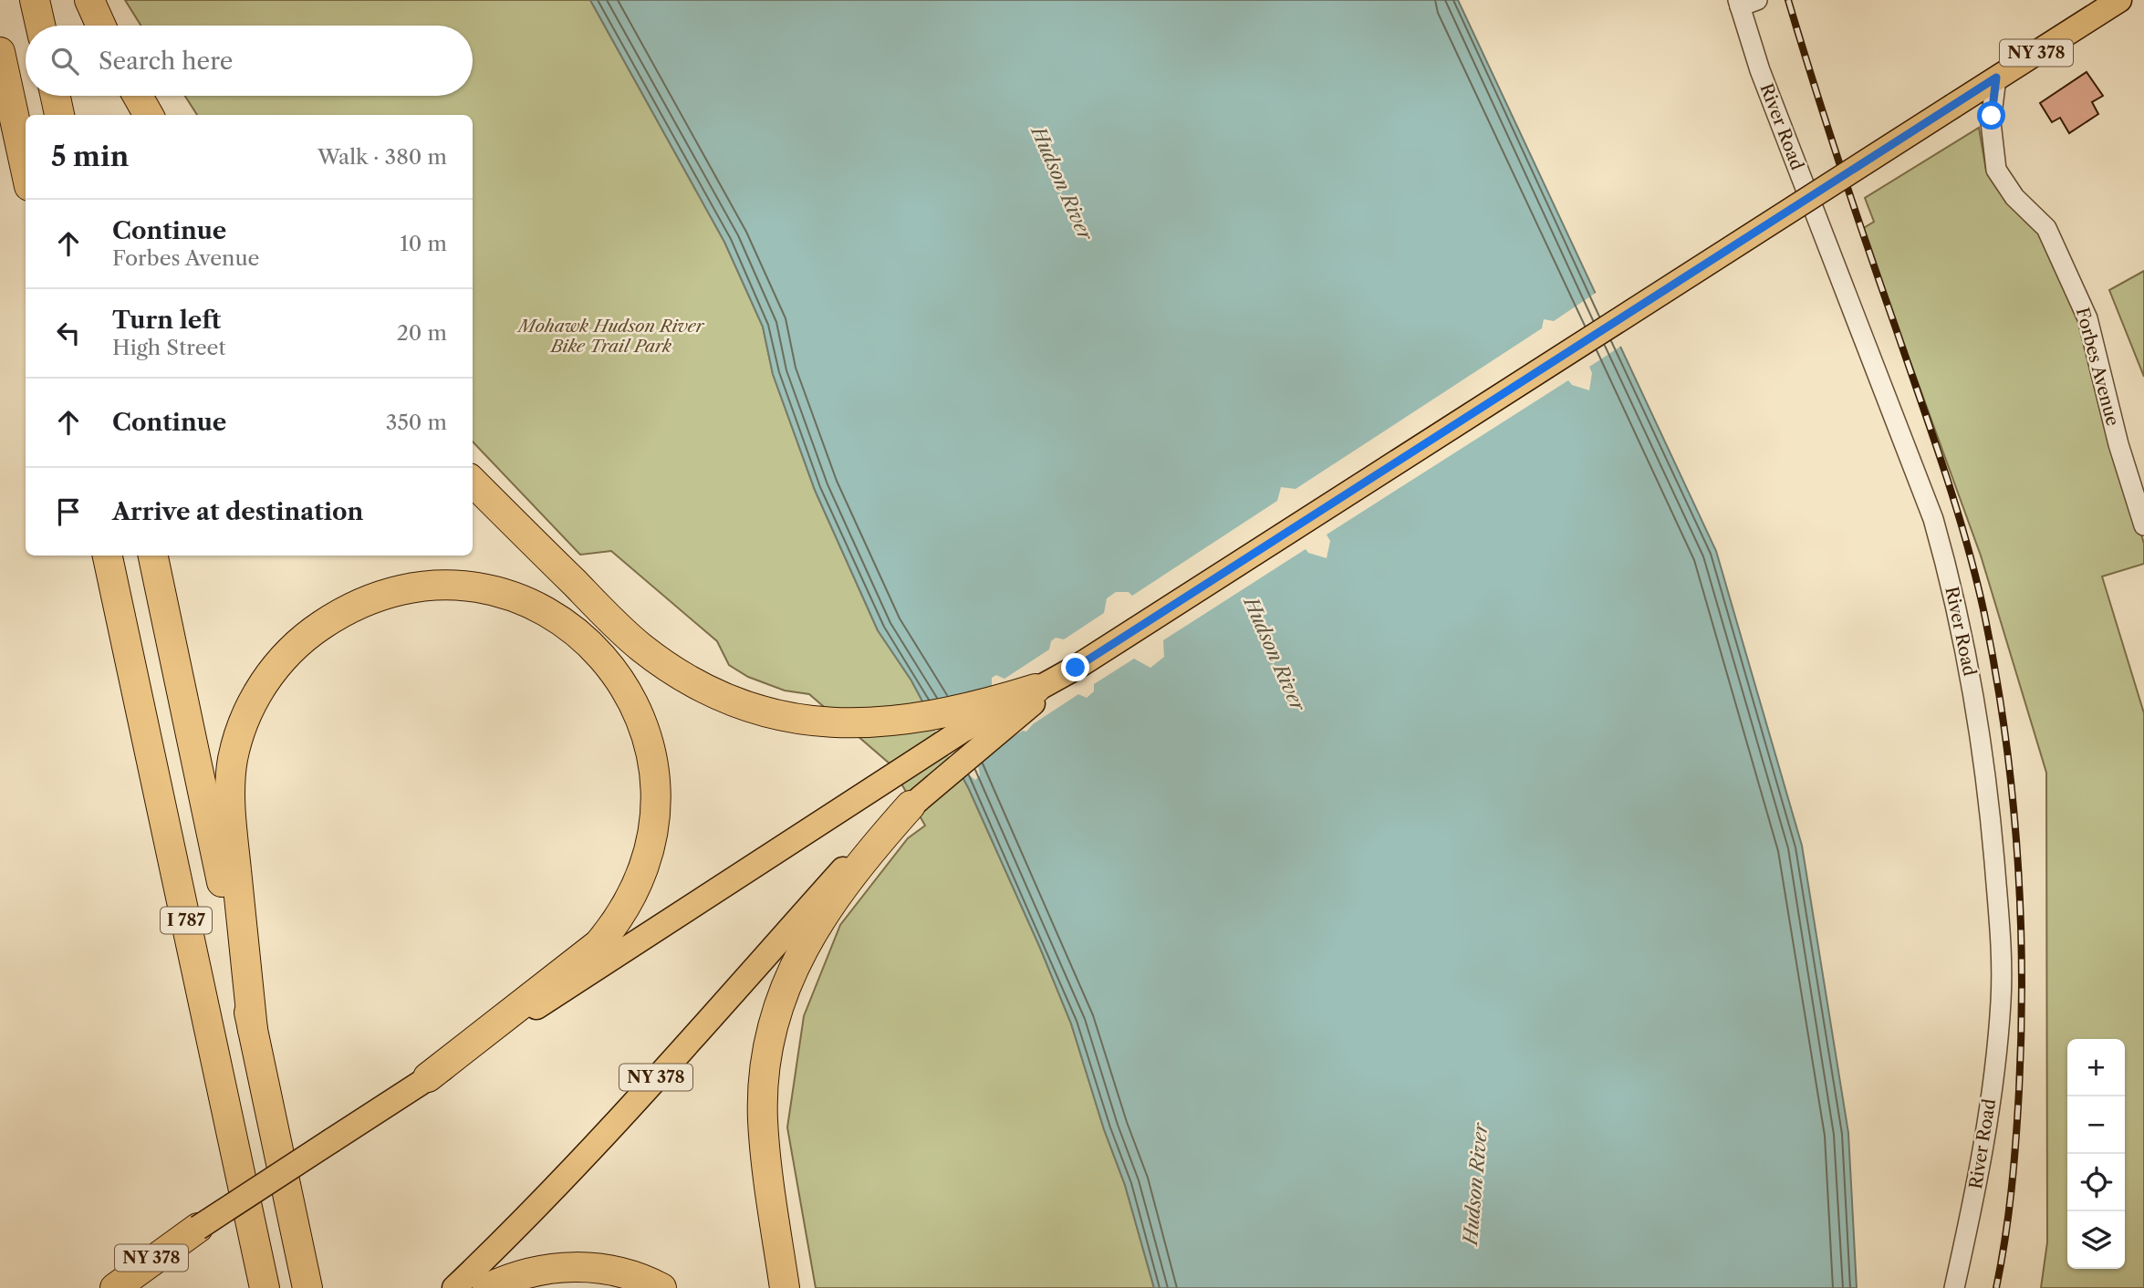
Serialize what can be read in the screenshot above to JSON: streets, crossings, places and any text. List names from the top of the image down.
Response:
{
  "streets": {
    "highway": ["I 787"],
    "main road": ["NY 378"],
    "street": ["River Road", "Forbes Avenue"]
  },
  "crossings": [
    ["NY 378", "Forbes Avenue"]
  ],
  "water": ["Hudson River"],
  "parks": ["Mohawk Hudson River Bike Trail Park"],
  "page": {
    "search": "Search here",
    "heading": ["5 min", "Walk · 380 m"],
    "list": [
      ["Continue", "Forbes Avenue", "10 m"],
      ["Turn left", "High Street", "20 m"],
      ["Continue", "350 m"],
      "Arrive at destination"
    ],
    "map_buttons": ["+", "−"]
  }
}
